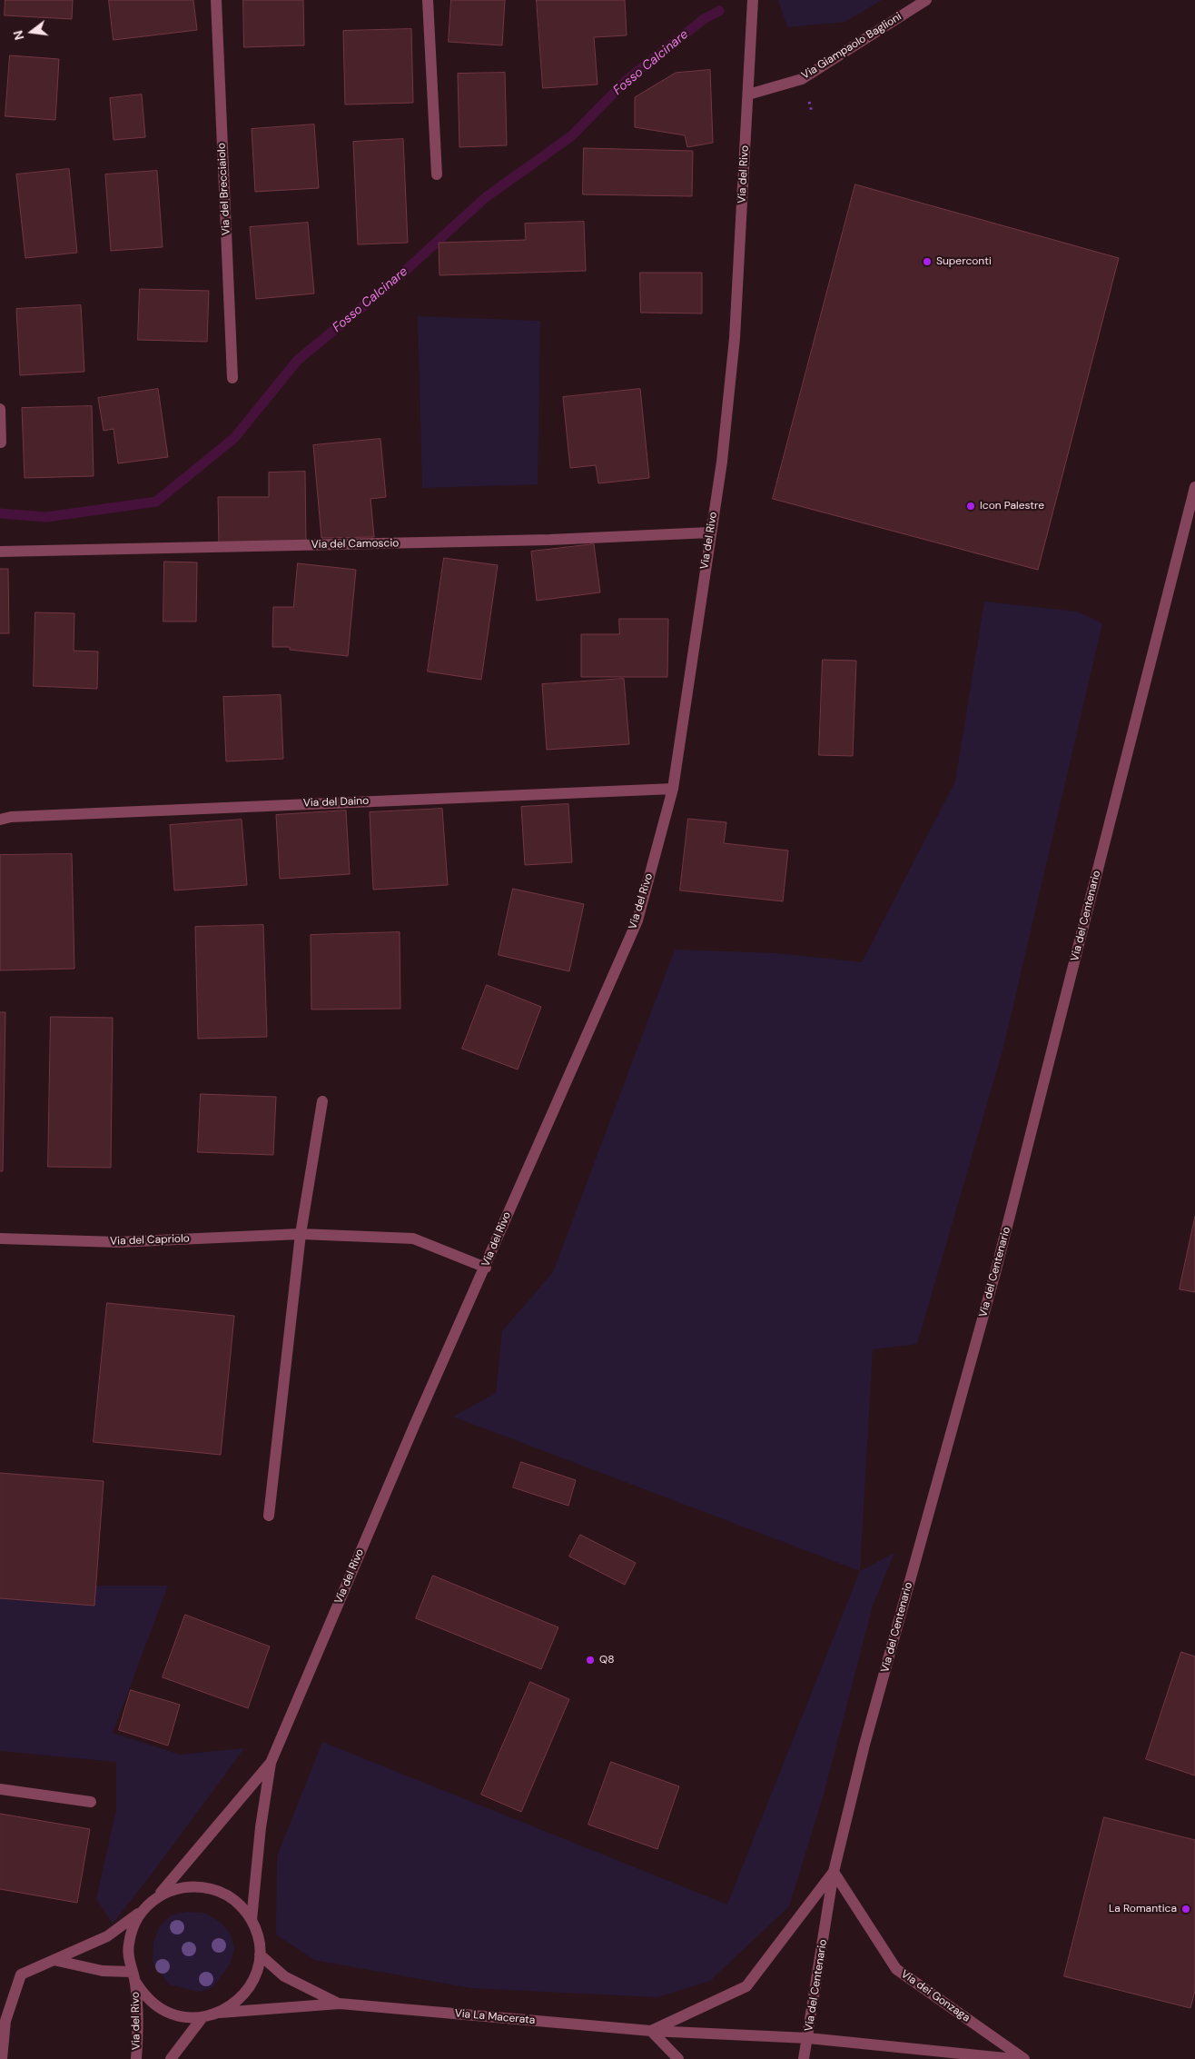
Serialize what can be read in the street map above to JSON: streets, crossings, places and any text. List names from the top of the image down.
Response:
{
  "streets": {
    "street": [
      "Via Giampaolo Baglioni",
      "Via del Rivo",
      "Via del Brecciaiolo",
      "Via del Camoscio",
      "Via del Daino",
      "Via del Centenario",
      "Via del Capriolo",
      "Via dei Gonzaga",
      "Via La Macerata"
    ]
  },
  "crossings": [
    ["Via Giampaolo Baglioni", "Via del Rivo"],
    ["Via del Rivo", "Via del Camoscio"],
    ["Via del Rivo", "Via del Daino"],
    ["Via del Rivo", "Via del Capriolo"],
    ["Via del Rivo", "Via La Macerata"],
    ["Via del Centenario", "Via dei Gonzaga"],
    ["Via del Centenario", "Via La Macerata"]
  ],
  "water": ["Fosso Calcinare"],
  "places": [
    "Superconti",
    "Icon Palestre",
    "Q8",
    "La Romantica"
  ],
  "north": "left"
}
